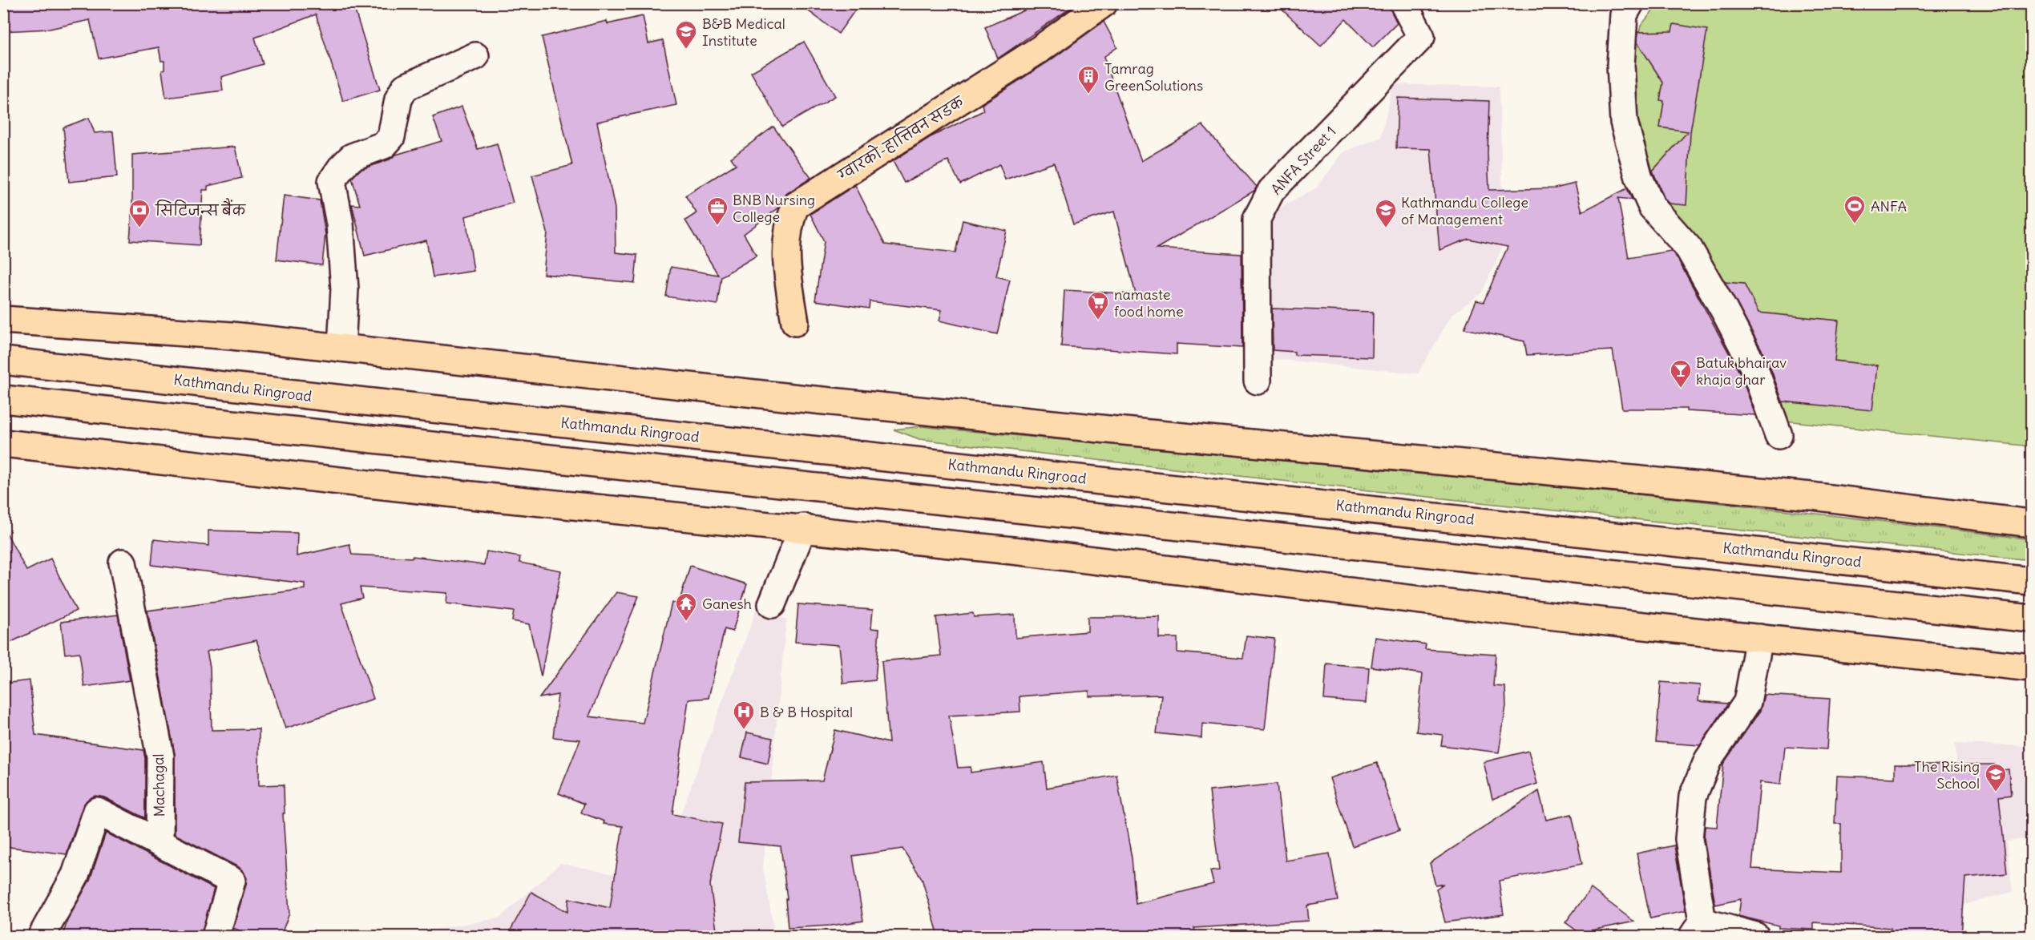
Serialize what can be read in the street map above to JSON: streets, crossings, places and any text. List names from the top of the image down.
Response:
{
  "streets": {
    "main road": ["ग्वारको-हात्तिवन सडक", "Kathmandu Ringroad"],
    "street": ["ANFA Street 1", "Machagal"]
  },
  "places": {
    "school or university": ["B&B Medical Institute", "Kathmandu College of Management", "The Rising School"],
    "building": ["Tamrag GreenSolutions"],
    "sports": ["ANFA"],
    "office": ["BNB Nursing College"],
    "bank": ["सिटिजन्स बैंक"],
    "supermarket": ["namaste food home"],
    "bar": ["Batuk bhairav khaja ghar"],
    "temple": ["Ganesh"],
    "hospital": ["B & B Hospital"]
  }
}
